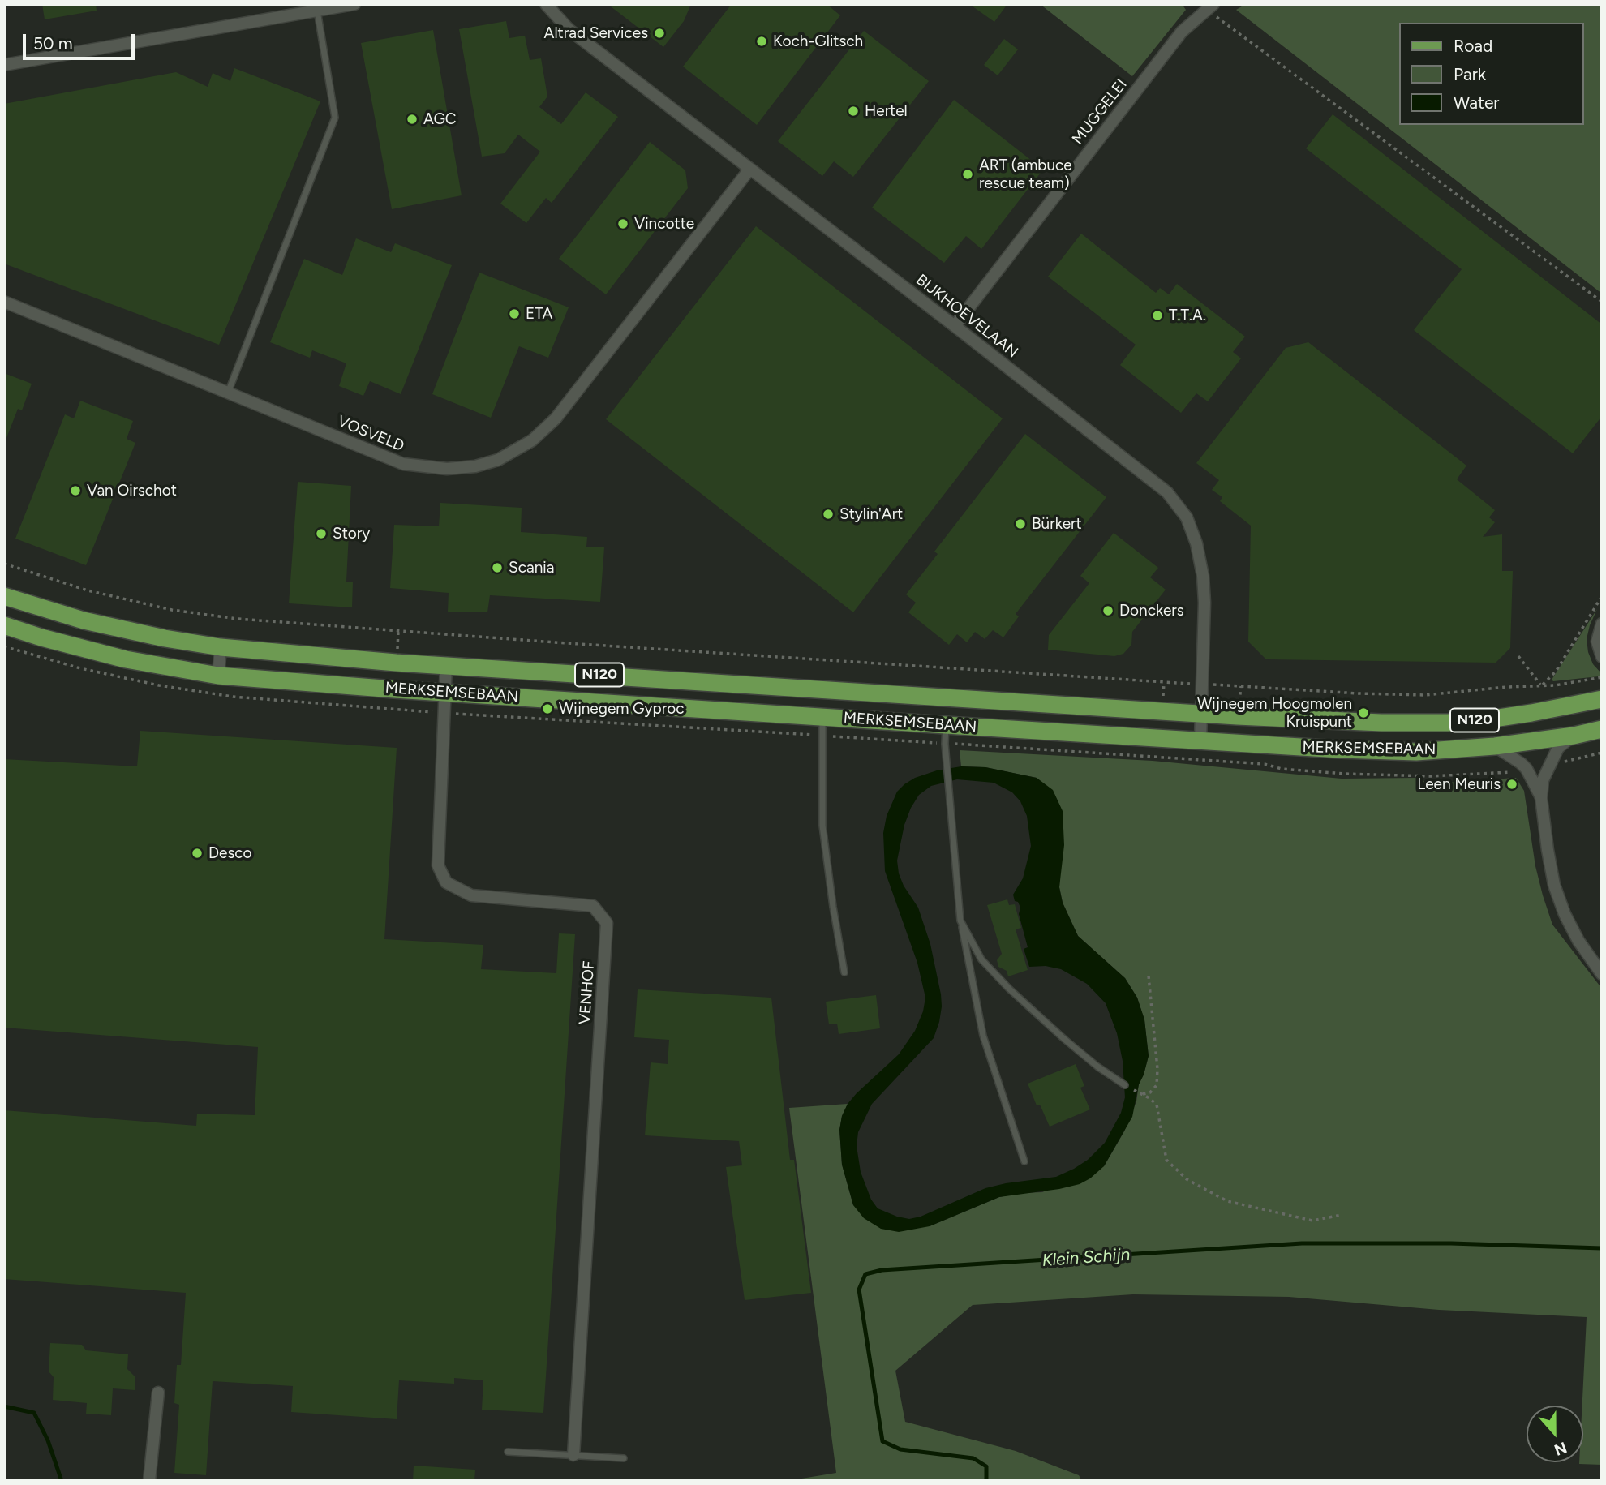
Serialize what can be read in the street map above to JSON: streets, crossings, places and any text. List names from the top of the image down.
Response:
{
  "streets": {
    "main road": ["N120", "MERKSEMSEBAAN"],
    "street": [
      "MUGGELEI",
      "BIJKHOEVELAAN",
      "VOSVELD",
      "VENHOF"
    ]
  },
  "crossings": [
    ["MUGGELEI", "BIJKHOEVELAAN"],
    ["BIJKHOEVELAAN", "VOSVELD"],
    ["BIJKHOEVELAAN", "MERKSEMSEBAAN"],
    ["MERKSEMSEBAAN", "VENHOF"]
  ],
  "water": ["Klein Schijn"],
  "places": [
    "Altrad Services",
    "Koch-Glitsch",
    "Hertel",
    "AGC",
    "ART (ambuce rescue team)",
    "Vincotte",
    "ETA",
    "T.T.A.",
    "Van Oirschot",
    "Stylin'Art",
    "Bürkert",
    "Story",
    "Scania",
    "Donckers",
    "Wijnegem Gyproc",
    "Wijnegem Hoogmolen Kruispunt",
    "Leen Meuris",
    "Desco"
  ],
  "legend": ["Road", "Park", "Water"],
  "scale_bar": "50 m",
  "north": "bottom"
}
